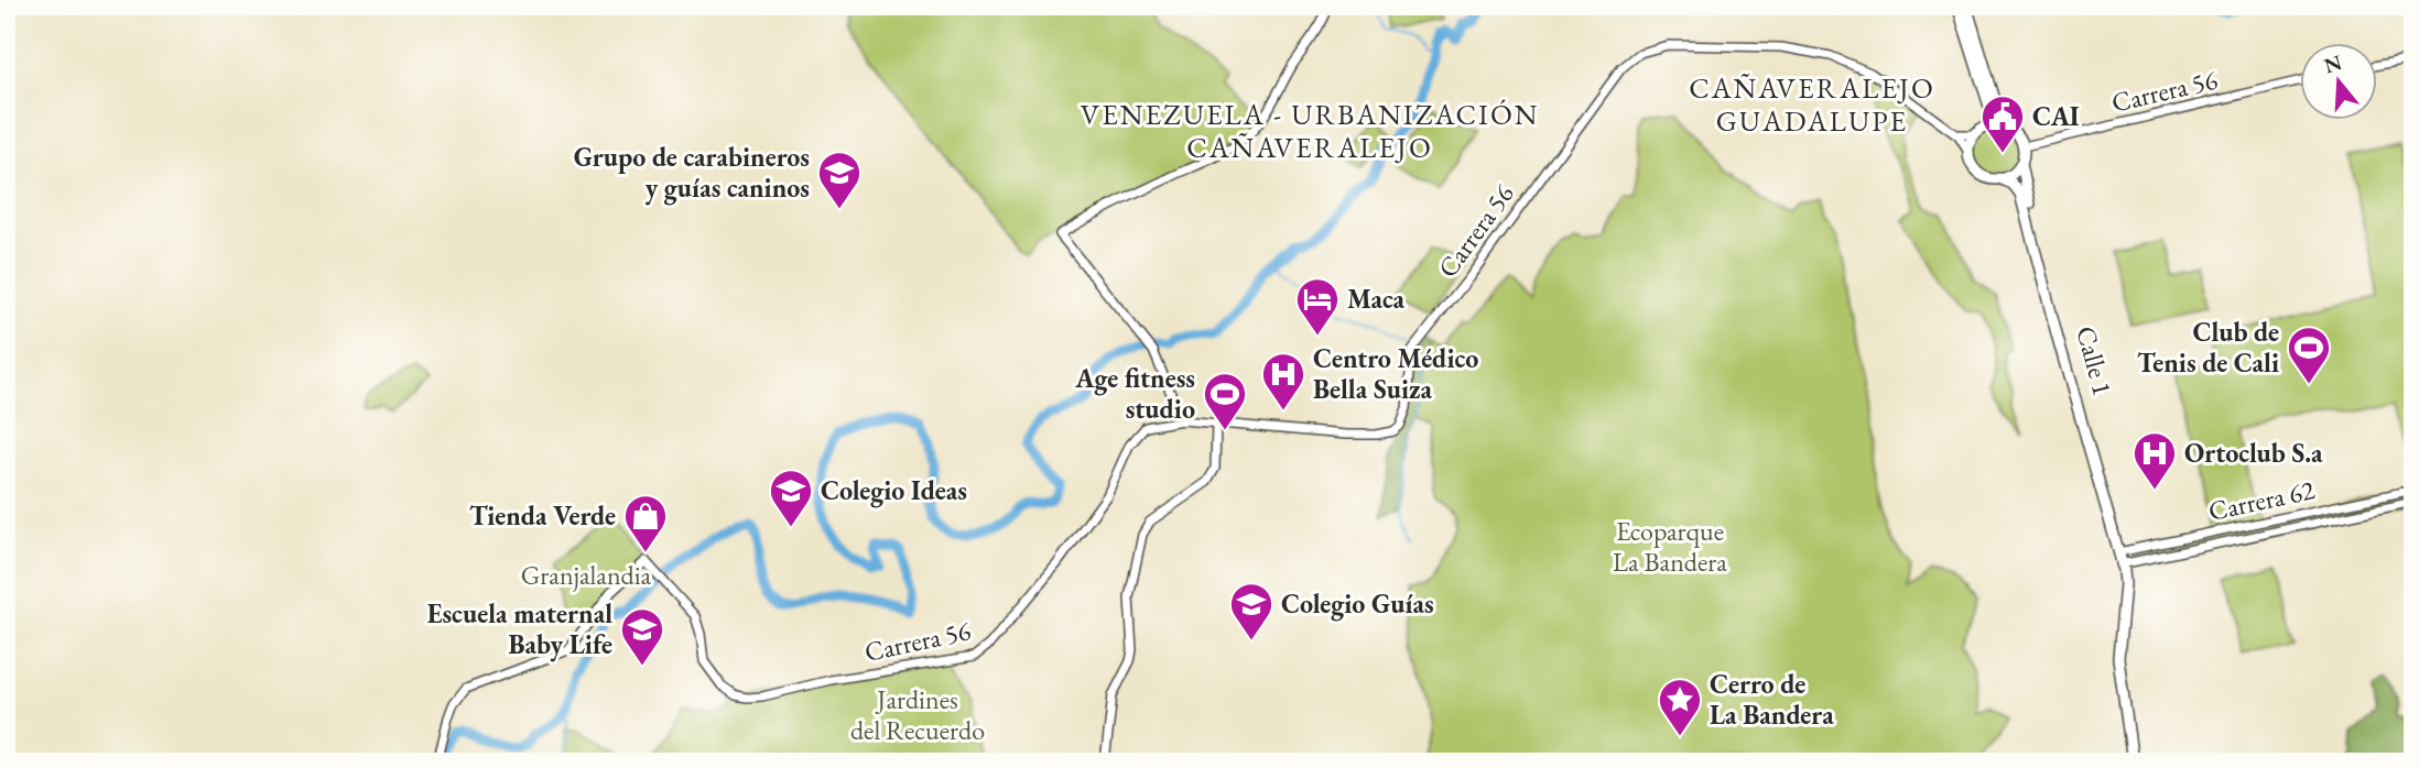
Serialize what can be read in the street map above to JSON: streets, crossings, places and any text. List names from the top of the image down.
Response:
{
  "streets": {
    "main road": ["Calle 1"],
    "street": ["Carrera 56", "Carrera 62"]
  },
  "crossings": [
    ["Carrera 56", "Calle 1"],
    ["Calle 1", "Carrera 62"]
  ],
  "districts": ["CAÑAVERALEJO GUADALUPE", "VENEZUELA - URBANIZACIÓN CAÑAVERALEJO"],
  "parks": ["Ecoparque La Bandera", "Granjalandia", "Jardines del Recuerdo"],
  "places": {
    "public building": ["CAI"],
    "school or university": [
      "Grupo de carabineros y guías caninos",
      "Colegio Ideas",
      "Colegio Guías",
      "Escuela maternal Baby Life"
    ],
    "hotel": ["Maca"],
    "sports": ["Club de Tenis de Cali", "Age fitness studio"],
    "hospital": ["Centro Médico Bella Suiza", "Ortoclub S.a"],
    "shop": ["Tienda Verde"],
    "place": ["Cerro de La Bandera"]
  },
  "north": "top"
}
